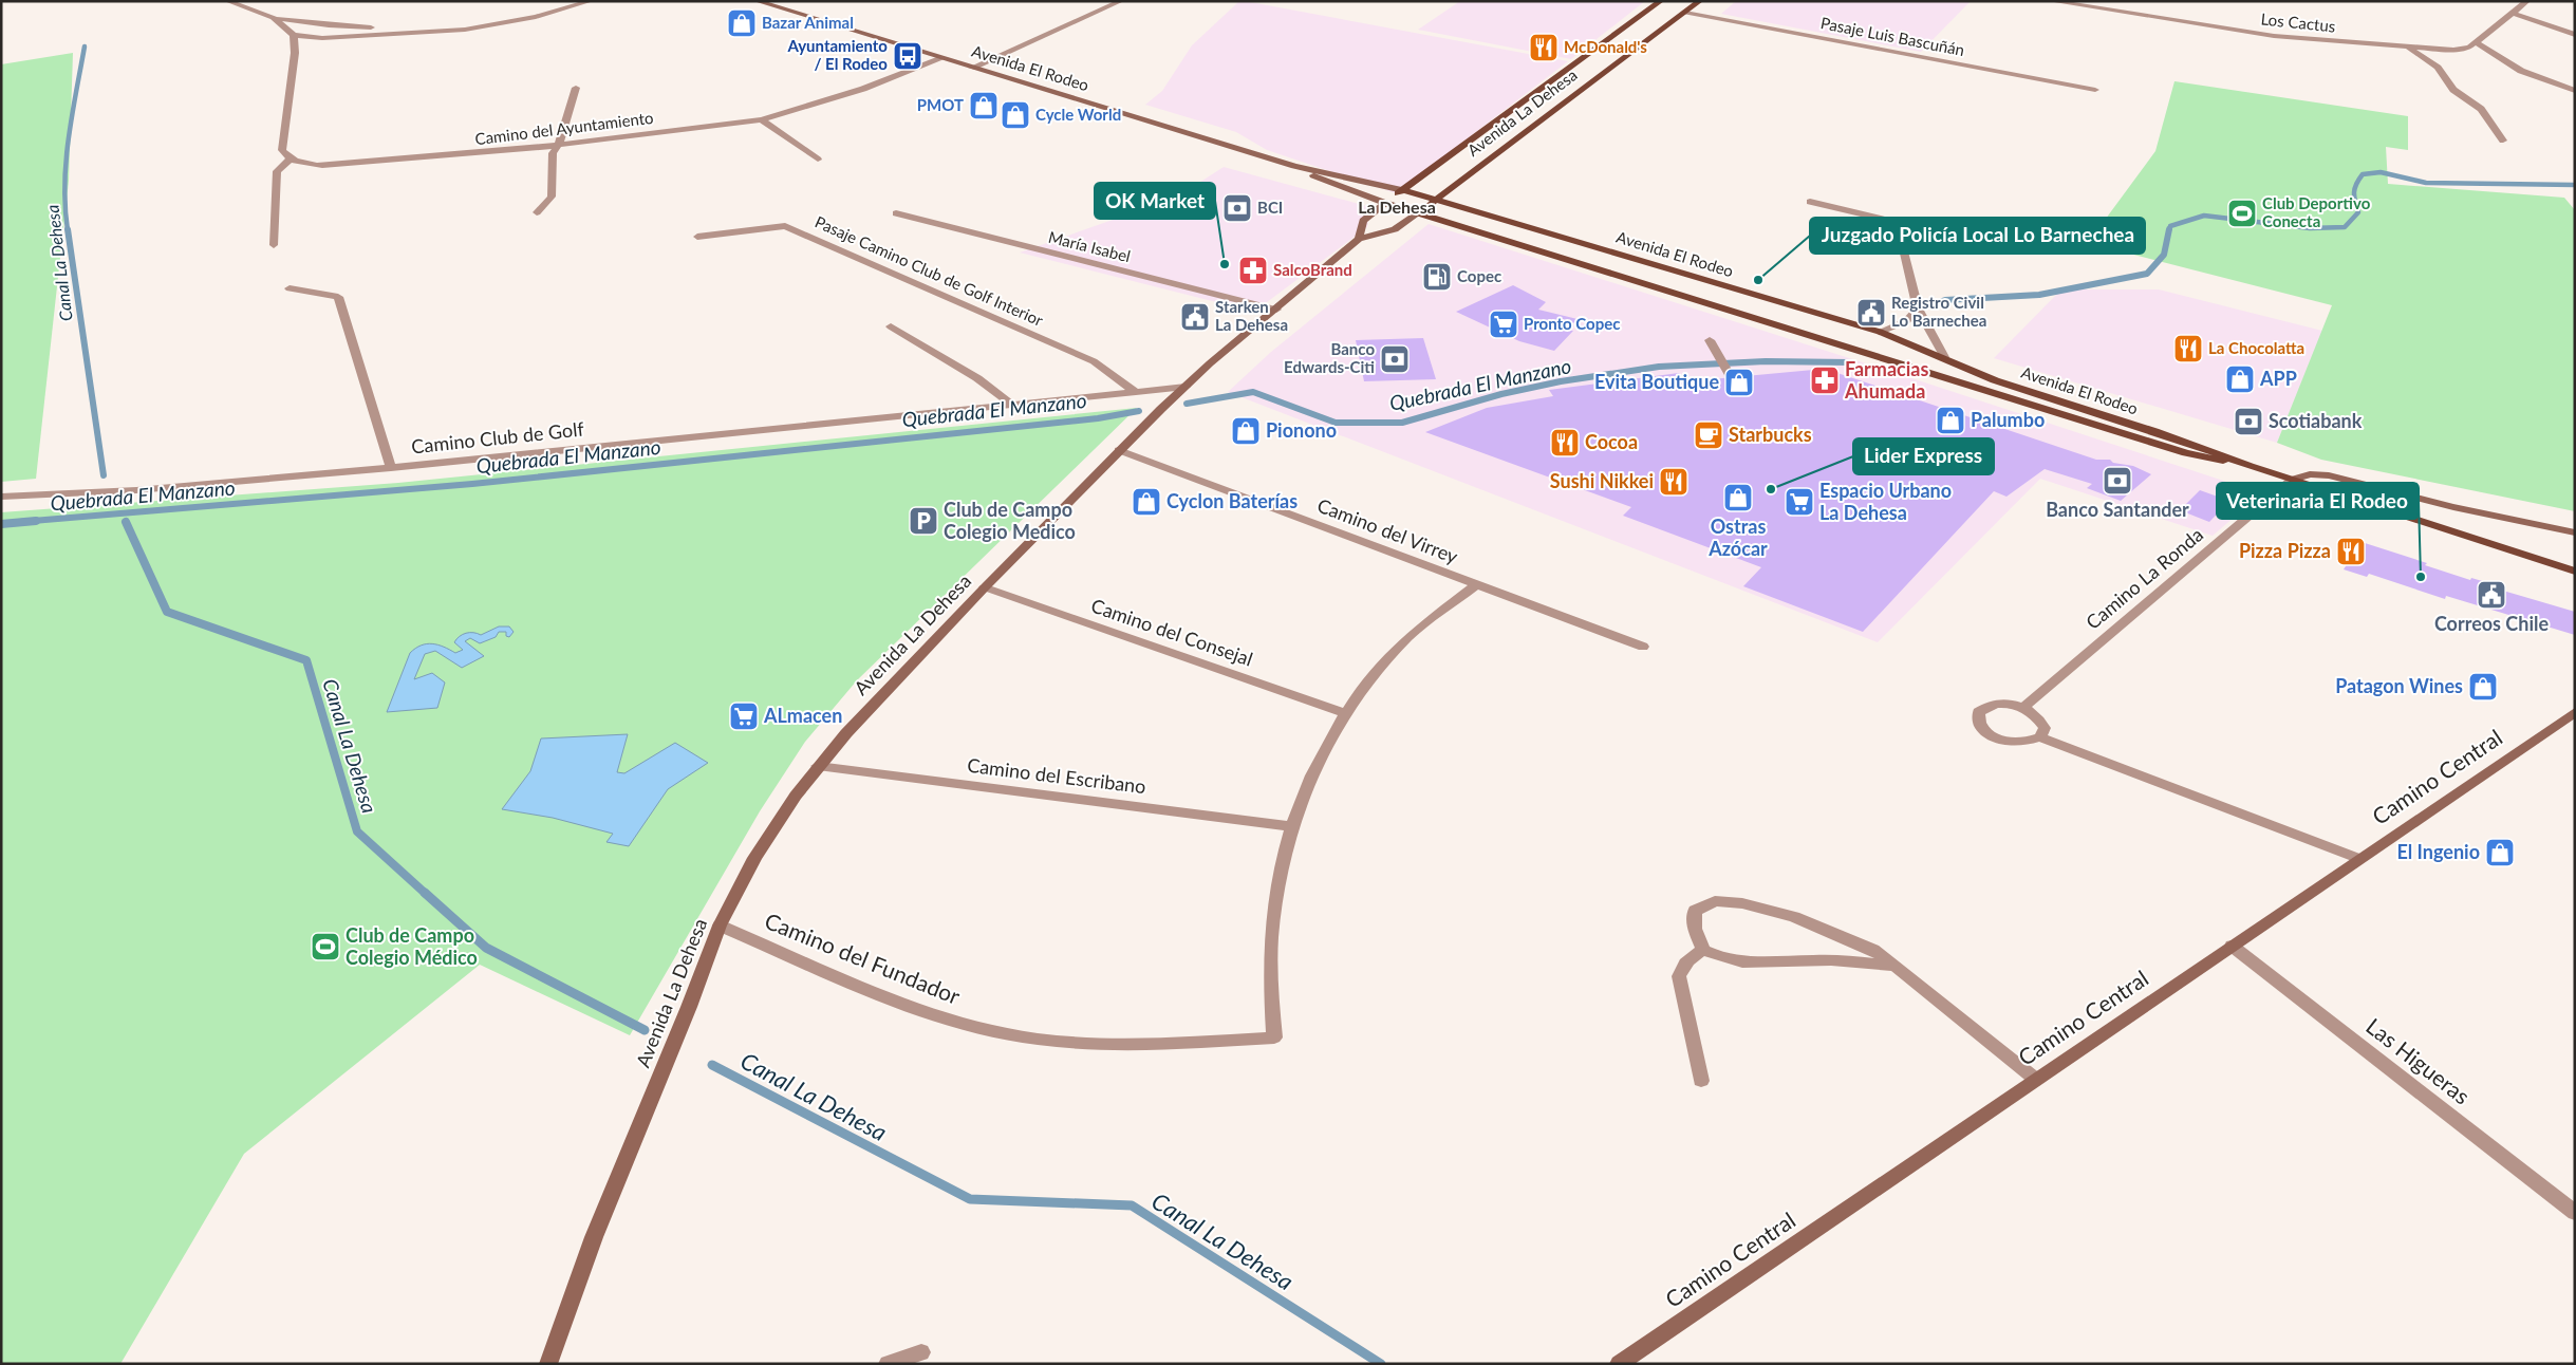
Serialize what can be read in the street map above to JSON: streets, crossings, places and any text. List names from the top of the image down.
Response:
{
  "streets": {
    "main road": ["Avenida El Rodeo", "Avenida La Dehesa", "Camino Central"],
    "street": [
      "Los Cactus",
      "Pasaje Luis Bascuñán",
      "Camino del Ayuntamiento",
      "María Isabel",
      "Pasaje Camino Club de Golf Interior",
      "Camino Club de Golf",
      "Camino del Virrey",
      "Camino La Ronda",
      "Camino del Consejal",
      "Camino del Escribano",
      "Camino del Fundador",
      "Las Higueras"
    ]
  },
  "crossings": [
    ["Pasaje Luis Bascuñán", "Avenida La Dehesa"],
    ["Avenida El Rodeo", "Avenida La Dehesa"],
    ["Avenida El Rodeo", "Camino del Ayuntamiento"],
    ["Avenida El Rodeo", "Camino La Ronda"],
    ["Avenida La Dehesa", "María Isabel"],
    ["Avenida La Dehesa", "Camino Club de Golf"],
    ["Avenida La Dehesa", "Camino del Virrey"],
    ["Avenida La Dehesa", "Camino del Consejal"],
    ["Avenida La Dehesa", "Camino del Escribano"],
    ["Avenida La Dehesa", "Camino del Fundador"],
    ["Pasaje Camino Club de Golf Interior", "Camino Club de Golf"],
    ["Camino del Escribano", "Camino del Fundador"],
    ["Camino Central", "Las Higueras"]
  ],
  "districts": ["La Dehesa"],
  "water": ["Canal La Dehesa", "Quebrada El Manzano"],
  "places": {
    "shop": [
      "Bazar Animal",
      "PMOT",
      "Cycle World",
      "APP",
      "Evita Boutique",
      "Palumbo",
      "Pionono",
      "Ostras Azócar",
      "Cyclon Baterías",
      "Patagon Wines",
      "El Ingenio"
    ],
    "restaurant": [
      "McDonald's",
      "La Chocolatta",
      "Cocoa",
      "Sushi Nikkei",
      "Pizza Pizza"
    ],
    "bus stop": ["Ayuntamiento / El Rodeo"],
    "bank": [
      "BCI",
      "Banco Edwards-Citi",
      "Scotiabank",
      "Banco Santander"
    ],
    "sports": ["Club Deportivo Conecta", "Club de Campo Colegio Médico"],
    "other": [
      "OK Market",
      "Juzgado Policía Local Lo Barnechea",
      "Lider Express",
      "Veterinaria El Rodeo"
    ],
    "pharmacy": ["SalcoBrand", "Farmacias Ahumada"],
    "fuel station": ["Copec"],
    "public building": ["Registro Civil Lo Barnechea", "Starken La Dehesa", "Correos Chile"],
    "supermarket": ["Pronto Copec", "Espacio Urbano La Dehesa", "ALmacen"],
    "cafe": ["Starbucks"],
    "parking": ["Club de Campo Colegio Medico"]
  }
}
